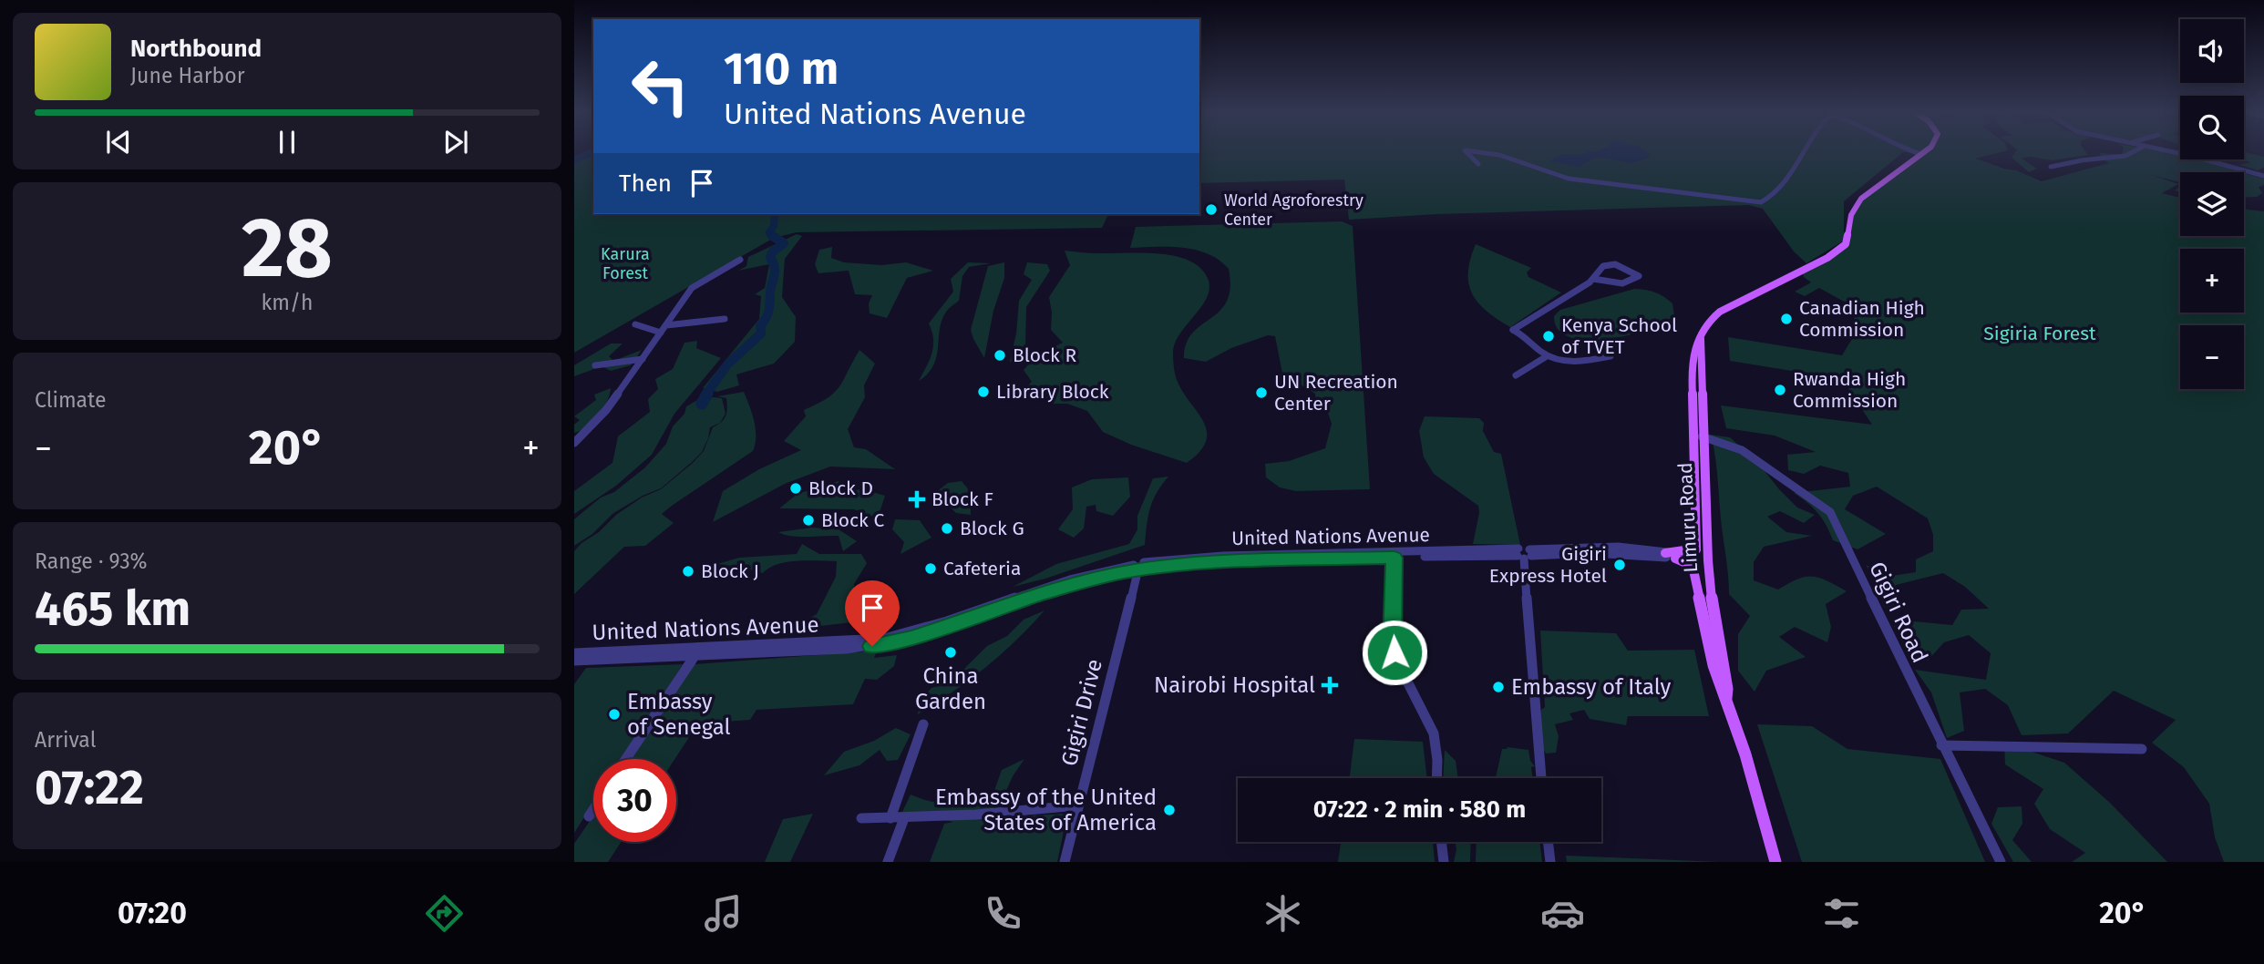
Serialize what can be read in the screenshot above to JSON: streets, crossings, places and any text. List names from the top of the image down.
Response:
{
  "streets": {
    "main road": ["Limuru Road"],
    "street": ["United Nations Avenue", "Gigiri Road", "Gigiri Drive"]
  },
  "crossings": [
    ["Limuru Road", "United Nations Avenue"],
    ["Limuru Road", "Gigiri Road"],
    ["United Nations Avenue", "Gigiri Drive"]
  ],
  "parks": ["Karura Forest", "Sigiria Forest"],
  "places": {
    "other": [
      "World Agroforestry Center",
      "Canadian High Commission",
      "Kenya School of TVET",
      "Block R",
      "Rwanda High Commission",
      "Library Block",
      "UN Recreation Center",
      "Block D",
      "Block C",
      "Block G",
      "Gigiri Express Hotel",
      "Cafeteria",
      "Block J",
      "China Garden",
      "Embassy of Italy",
      "Embassy of Senegal",
      "Embassy of the United States of America"
    ],
    "health": ["Block F", "Nairobi Hospital"]
  },
  "page": {
    "map_buttons": ["+", "−"],
    "turn": ["110 m", "United Nations Avenue"],
    "song": ["Northbound", "June Harbor"],
    "then": "Then",
    "tile": [
      ["28", "km/h"],
      "Climate",
      ["Range · 93%", "465 km"],
      ["Arrival", "07:22"]
    ],
    "heat": ["−", "20°", "+"],
    "limit": "30",
    "trip": "07:22 · 2 min · 580 m",
    "tabs": ["07:20", "20°"]
  }
}
